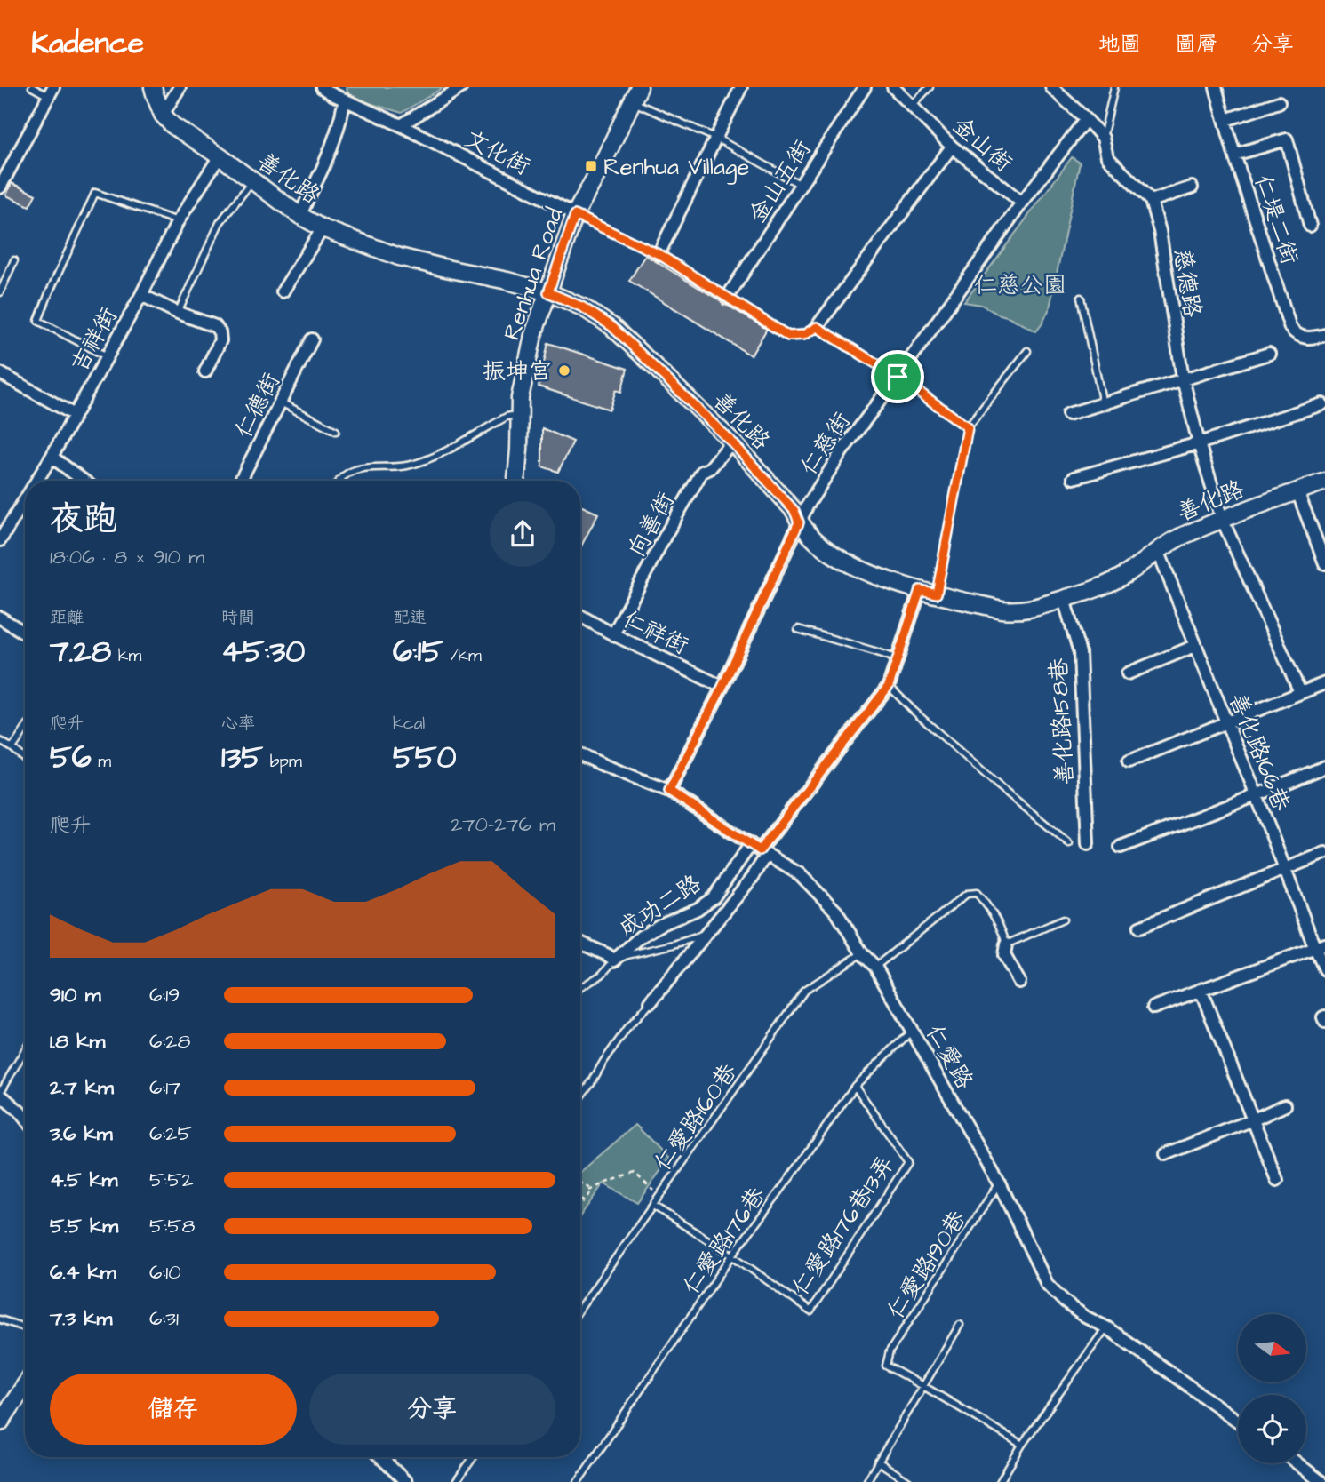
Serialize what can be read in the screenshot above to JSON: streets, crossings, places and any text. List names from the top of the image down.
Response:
{
  "streets": {
    "street": [
      "金山街",
      "文化街",
      "善化路",
      "金山五街",
      "仁堤二街",
      "Renhua Road",
      "慈德路",
      "吉祥街",
      "仁德街",
      "仁慈街",
      "向善街",
      "仁祥街",
      "善化路158巷",
      "善化路166巷",
      "成功二路",
      "仁愛路"
    ],
    "lane": [
      "仁愛路160巷",
      "仁愛路176巷13弄",
      "仁愛路176巷",
      "仁愛路190巷"
    ]
  },
  "crossings": [
    ["金山街", "仁慈街"],
    ["文化街", "Renhua Road"],
    ["善化路", "Renhua Road"],
    ["善化路", "慈德路"],
    ["善化路", "吉祥街"],
    ["善化路", "仁慈街"],
    ["善化路", "向善街"],
    ["善化路", "善化路158巷"],
    ["善化路", "善化路166巷"],
    ["善化路", "成功二路"],
    ["慈德路", "仁慈街"],
    ["仁慈街", "仁祥街"],
    ["仁慈街", "仁愛路"],
    ["向善街", "仁祥街"],
    ["成功二路", "仁愛路"],
    ["仁愛路", "仁愛路160巷"],
    ["仁愛路", "仁愛路176巷"],
    ["仁愛路", "仁愛路190巷"],
    ["仁愛路176巷13弄", "仁愛路176巷"]
  ],
  "parks": ["仁慈公園"],
  "places": {
    "transit": ["Renhua Village"],
    "other": ["振坤宮"]
  },
  "north": "right",
  "page": {
    "header": "Kadence",
    "nav": ["地圖", "圖層", "分享"],
    "heading": ["夜跑", "18:06 · 8 × 910 m"],
    "stats": [
      ["距離", "7.28 km"],
      ["時間", "45:30"],
      ["配速", "6:15 /km"],
      ["爬升", "56 m"],
      ["心率", "135 bpm"],
      ["kcal", "550"]
    ],
    "chart": ["爬升", "270–276 m"],
    "list": [
      {
        "name": "910 m",
        "note": "6:19"
      },
      {
        "name": "1.8 km",
        "note": "6:28"
      },
      {
        "name": "2.7 km",
        "note": "6:17"
      },
      {
        "name": "3.6 km",
        "note": "6:25"
      },
      {
        "name": "4.5 km",
        "note": "5:52"
      },
      {
        "name": "5.5 km",
        "note": "5:58"
      },
      {
        "name": "6.4 km",
        "note": "6:10"
      },
      {
        "name": "7.3 km",
        "note": "6:31"
      }
    ],
    "buttons": ["儲存", "分享"]
  }
}
